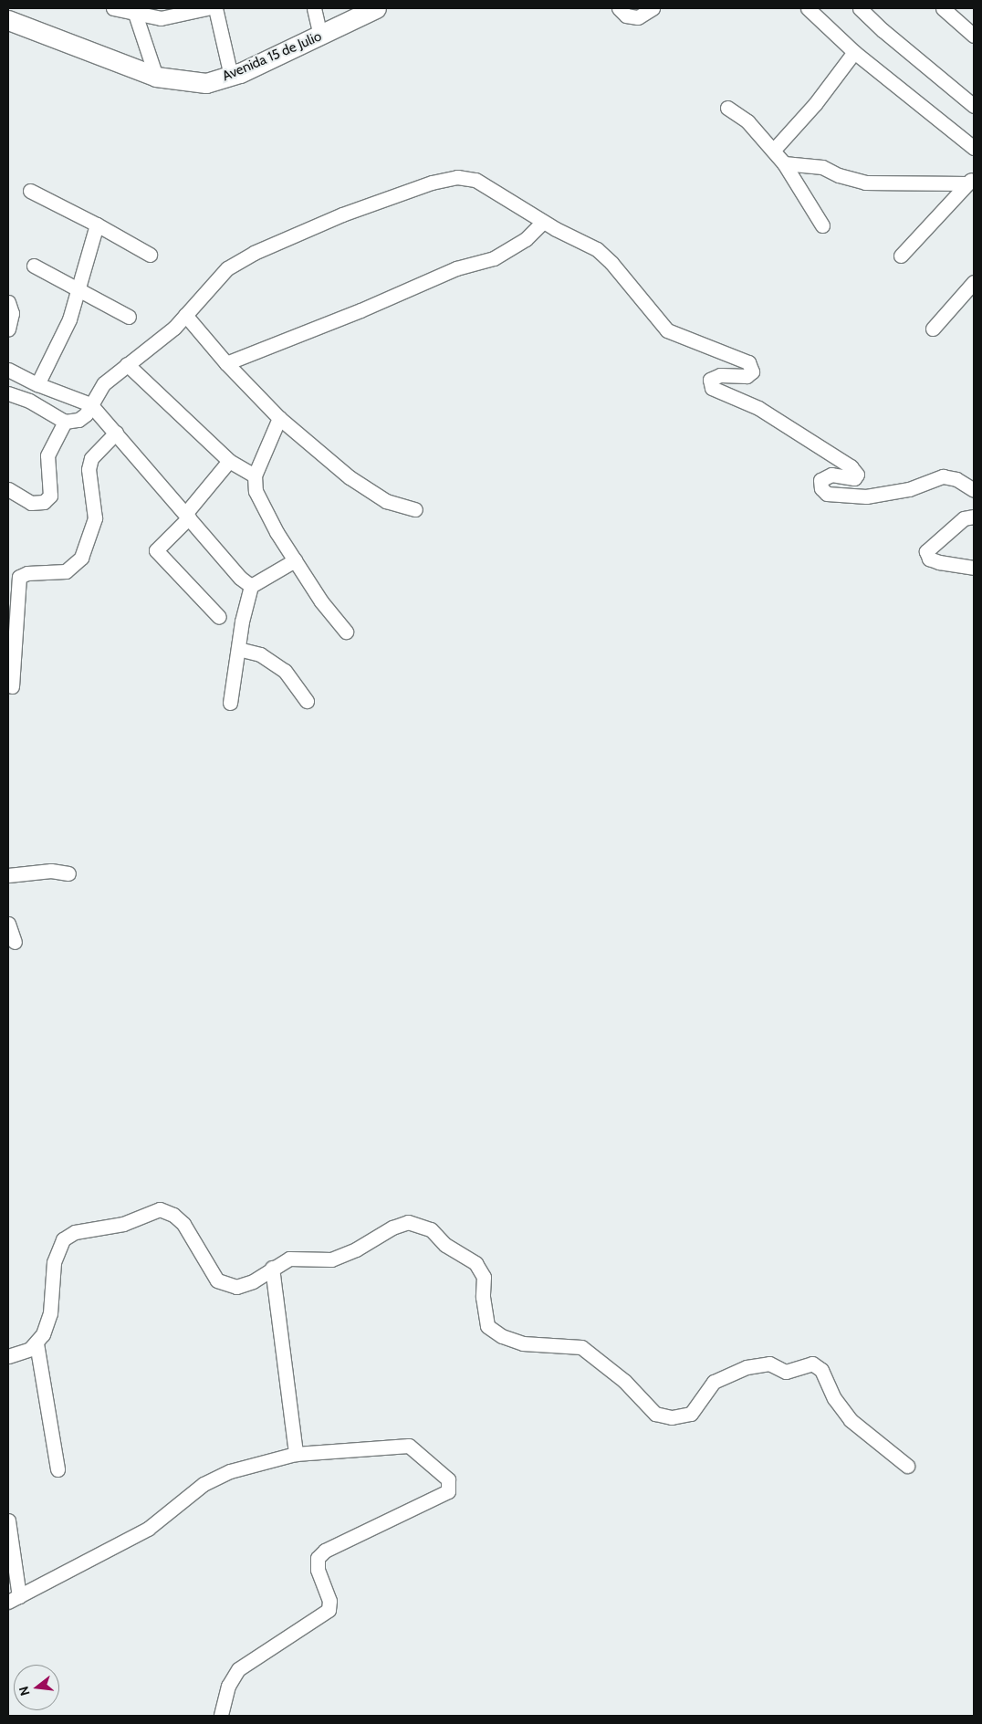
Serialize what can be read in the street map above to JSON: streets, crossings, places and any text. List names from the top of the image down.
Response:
{
  "streets": {
    "street": ["Avenida 15 de Julio"]
  },
  "north": "left"
}
